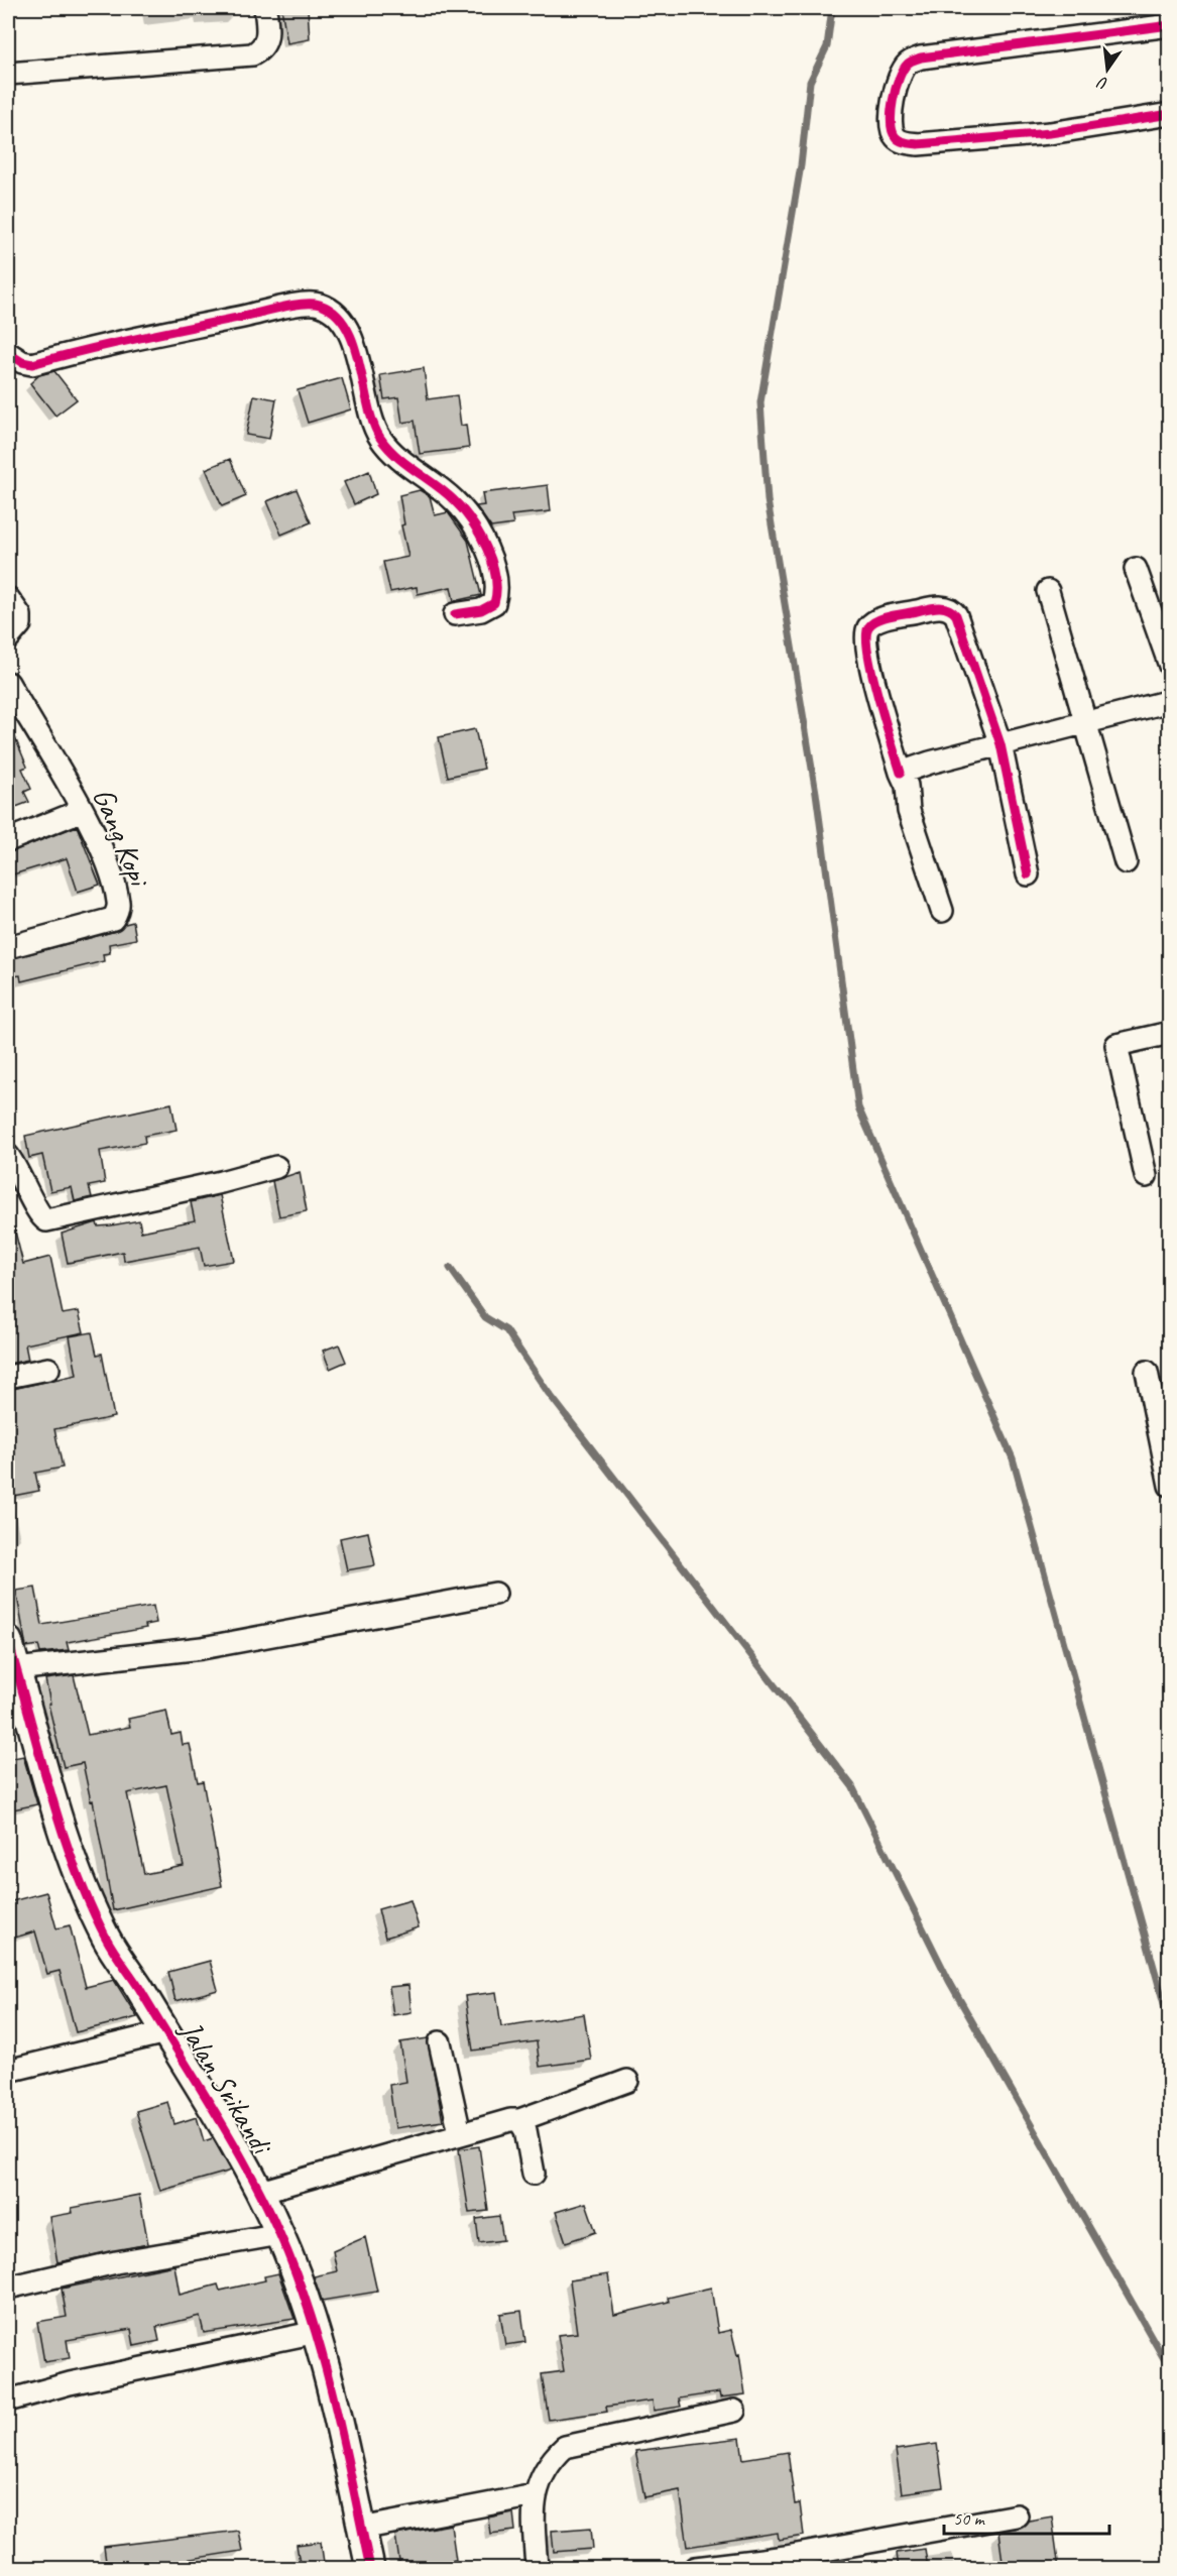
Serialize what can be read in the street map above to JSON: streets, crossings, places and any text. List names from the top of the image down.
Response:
{
  "streets": {
    "street": ["Gang Kopi", "Jalan Srikandi"]
  },
  "scale_bar": "50 m",
  "north": "bottom"
}
